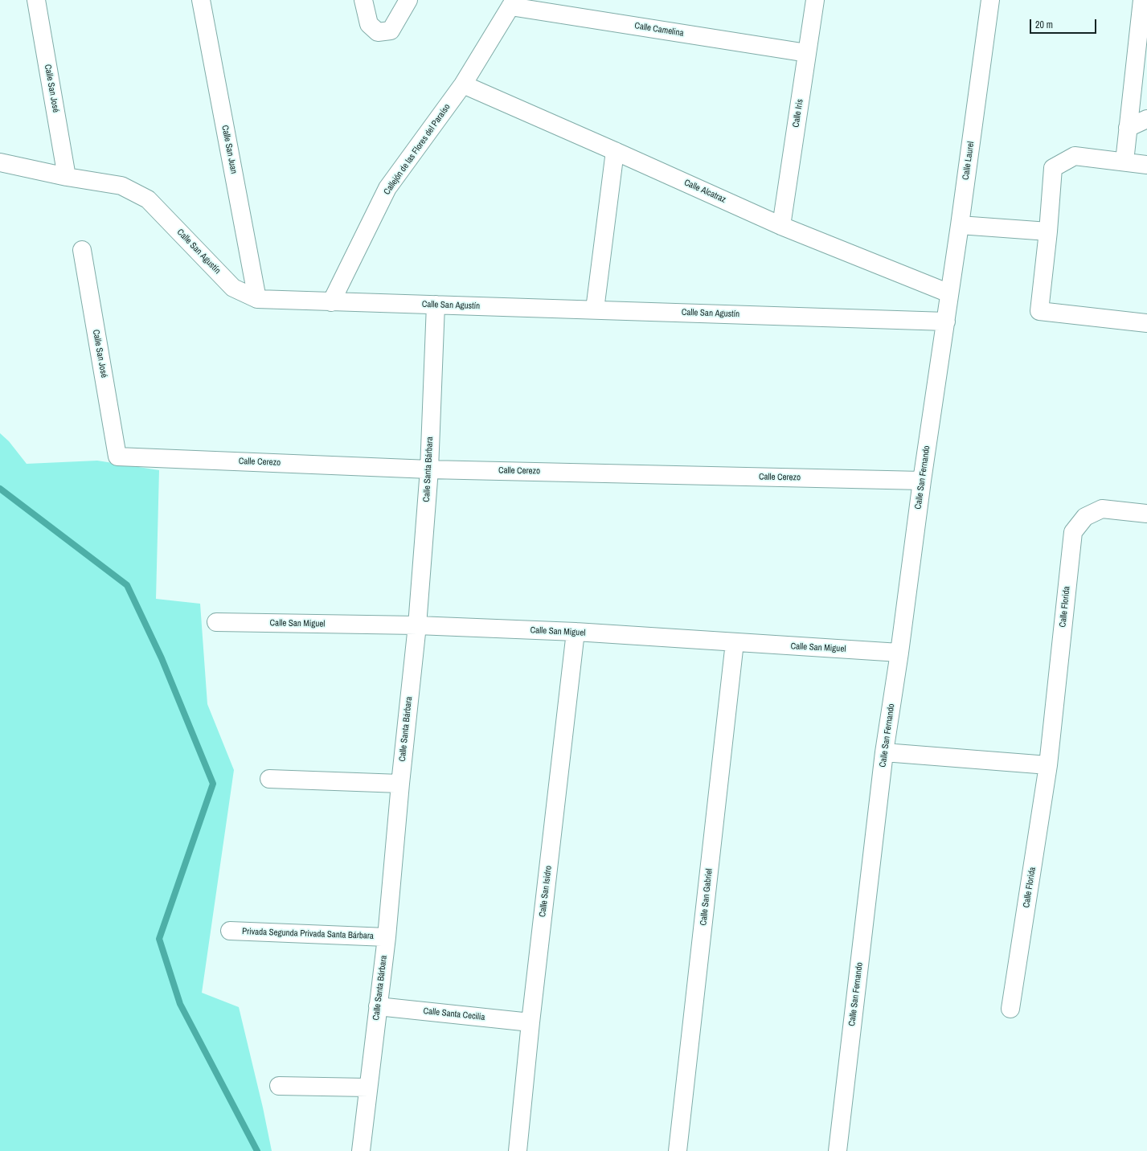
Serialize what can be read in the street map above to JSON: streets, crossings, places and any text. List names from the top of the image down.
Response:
{
  "streets": {
    "street": [
      "Calle Camelina",
      "Calle San José",
      "Calle Iris",
      "Calle San Juan",
      "Callejón de las Flores del Paraíso",
      "Calle Laurel",
      "Calle Alcatraz",
      "Calle San Agustín",
      "Calle Cerezo",
      "Calle Santa Bárbara",
      "Calle San Fernando",
      "Calle Florida",
      "Calle San Miguel",
      "Calle San Isidro",
      "Calle San Gabriel",
      "Privada Segunda Privada Santa Bárbara",
      "Calle Santa Cecilia"
    ]
  },
  "crossings": [
    ["Calle Camelina", "Calle Iris"],
    ["Calle Camelina", "Callejón de las Flores del Paraíso"],
    ["Calle San José", "Calle San Agustín"],
    ["Calle San José", "Calle Cerezo"],
    ["Calle Iris", "Calle Alcatraz"],
    ["Calle San Juan", "Calle San Agustín"],
    ["Callejón de las Flores del Paraíso", "Calle Alcatraz"],
    ["Callejón de las Flores del Paraíso", "Calle San Agustín"],
    ["Calle Laurel", "Calle Alcatraz"],
    ["Calle Laurel", "Calle San Agustín"],
    ["Calle Laurel", "Calle San Fernando"],
    ["Calle San Agustín", "Calle Santa Bárbara"],
    ["Calle San Agustín", "Calle San Fernando"],
    ["Calle Cerezo", "Calle Santa Bárbara"],
    ["Calle Cerezo", "Calle San Fernando"],
    ["Calle Santa Bárbara", "Calle San Miguel"],
    ["Calle Santa Bárbara", "Privada Segunda Privada Santa Bárbara"],
    ["Calle Santa Bárbara", "Calle Santa Cecilia"],
    ["Calle San Fernando", "Calle San Miguel"],
    ["Calle San Miguel", "Calle San Isidro"],
    ["Calle San Miguel", "Calle San Gabriel"],
    ["Calle San Isidro", "Calle Santa Cecilia"]
  ],
  "scale_bar": "20 m"
}
